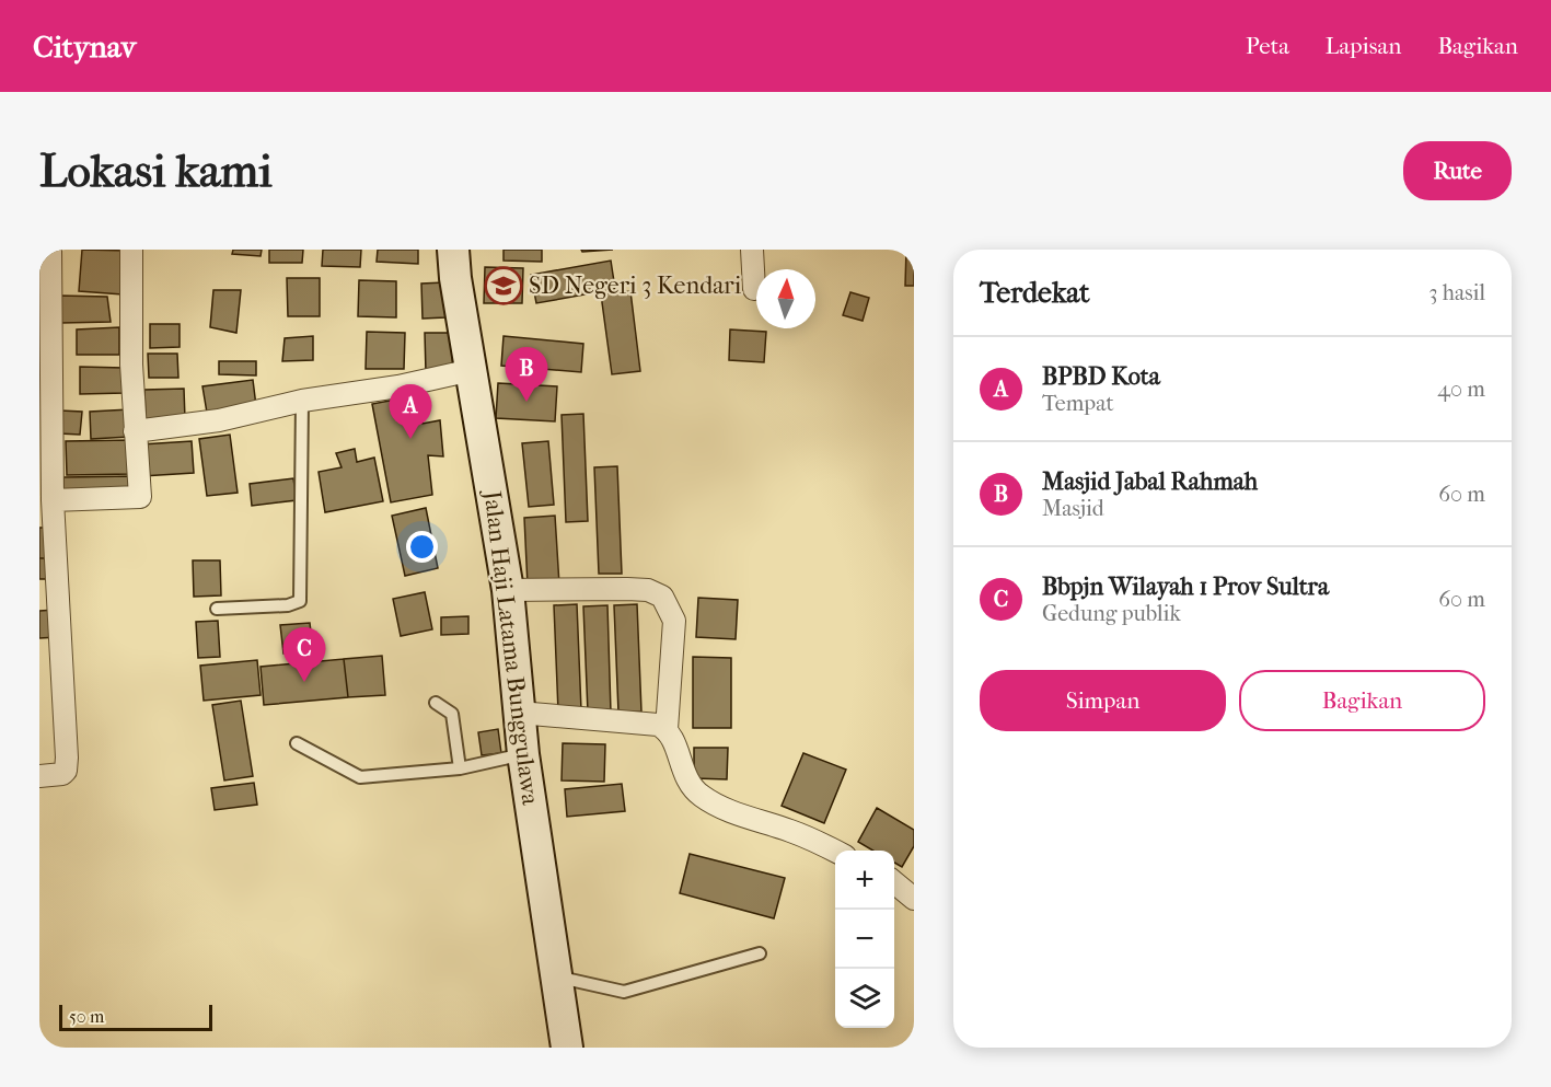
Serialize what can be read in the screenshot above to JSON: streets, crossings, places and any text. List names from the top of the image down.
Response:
{
  "streets": {
    "main road": ["Jalan Haji Latama Bunggulawa"]
  },
  "places": {
    "school or university": ["SD Negeri 3 Kendari"]
  },
  "scale_bar": "50 m",
  "north": "top",
  "page": {
    "header": "Citynav",
    "nav": ["Peta", "Lapisan", "Bagikan"],
    "buttons": [
      "Rute",
      ["Simpan", "Bagikan"]
    ],
    "title": "Lokasi kami",
    "heading": ["Terdekat", "3 hasil"],
    "list": [
      {
        "mark": "A",
        "name": "BPBD Kota",
        "note": "Tempat",
        "value": "40 m"
      },
      {
        "mark": "B",
        "name": "Masjid Jabal Rahmah",
        "note": "Masjid",
        "value": "60 m"
      },
      {
        "mark": "C",
        "name": "Bbpjn Wilayah 1 Prov Sultra",
        "note": "Gedung publik",
        "value": "60 m"
      }
    ],
    "pins": ["B", "A", "C"],
    "map_buttons": ["+", "−"],
    "scale": "50 m"
  }
}
